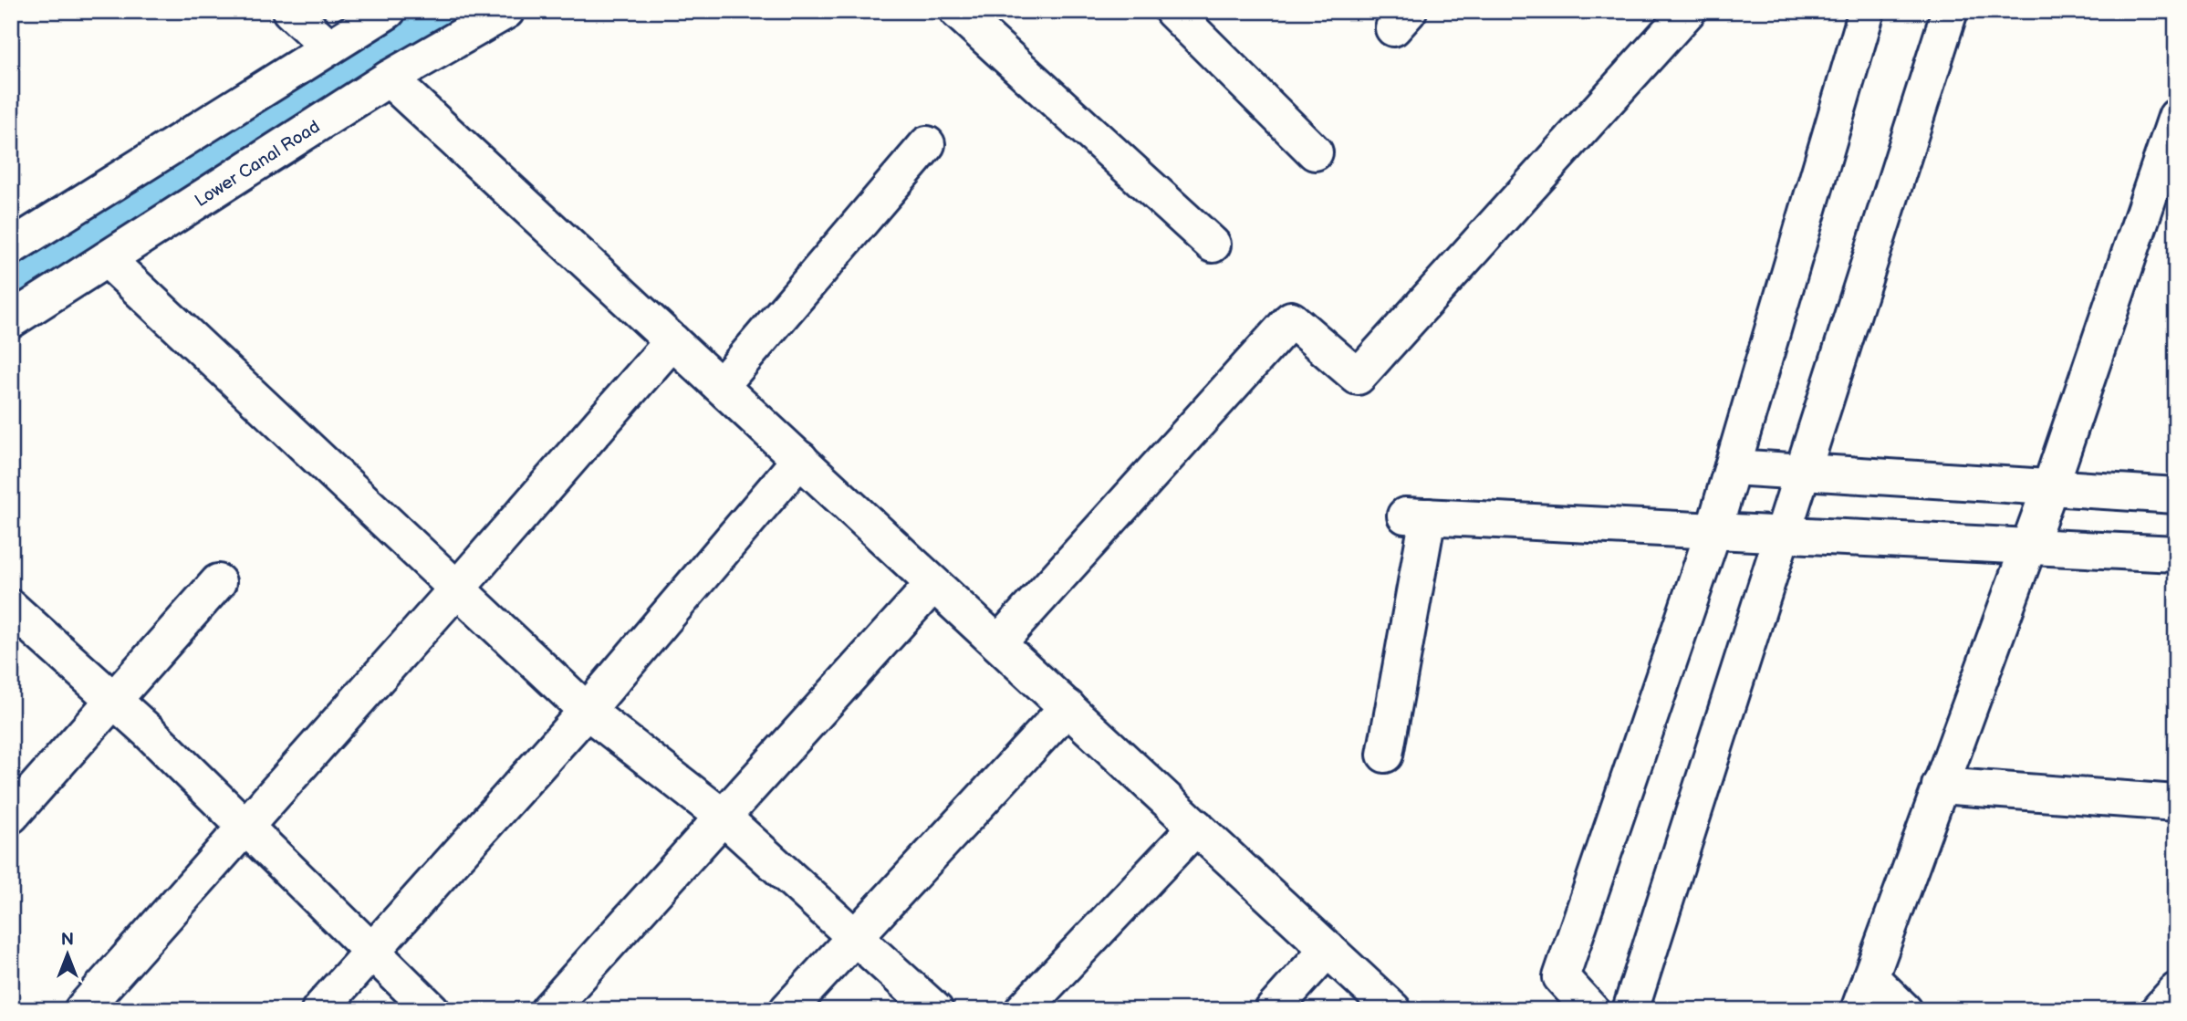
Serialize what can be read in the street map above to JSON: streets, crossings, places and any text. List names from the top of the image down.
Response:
{
  "streets": {
    "street": ["Lower Canal Road"]
  },
  "north": "top"
}
